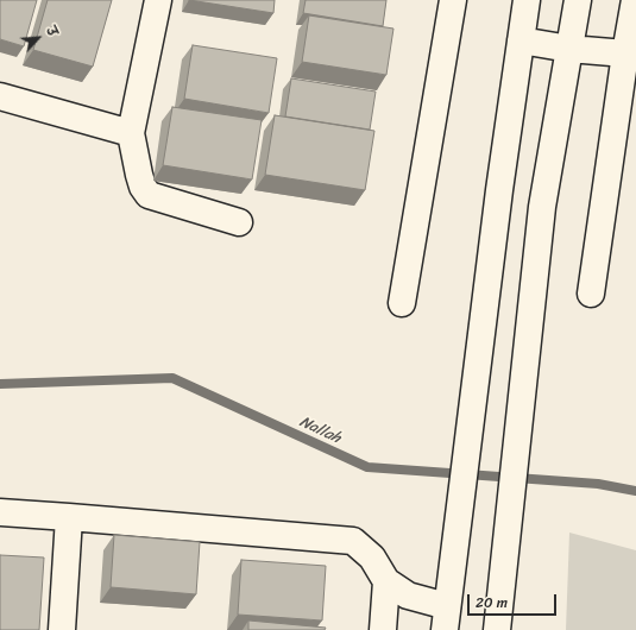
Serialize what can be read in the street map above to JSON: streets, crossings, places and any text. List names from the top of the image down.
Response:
{
  "water": ["Nallah"],
  "scale_bar": "20 m",
  "north": "top right"
}
